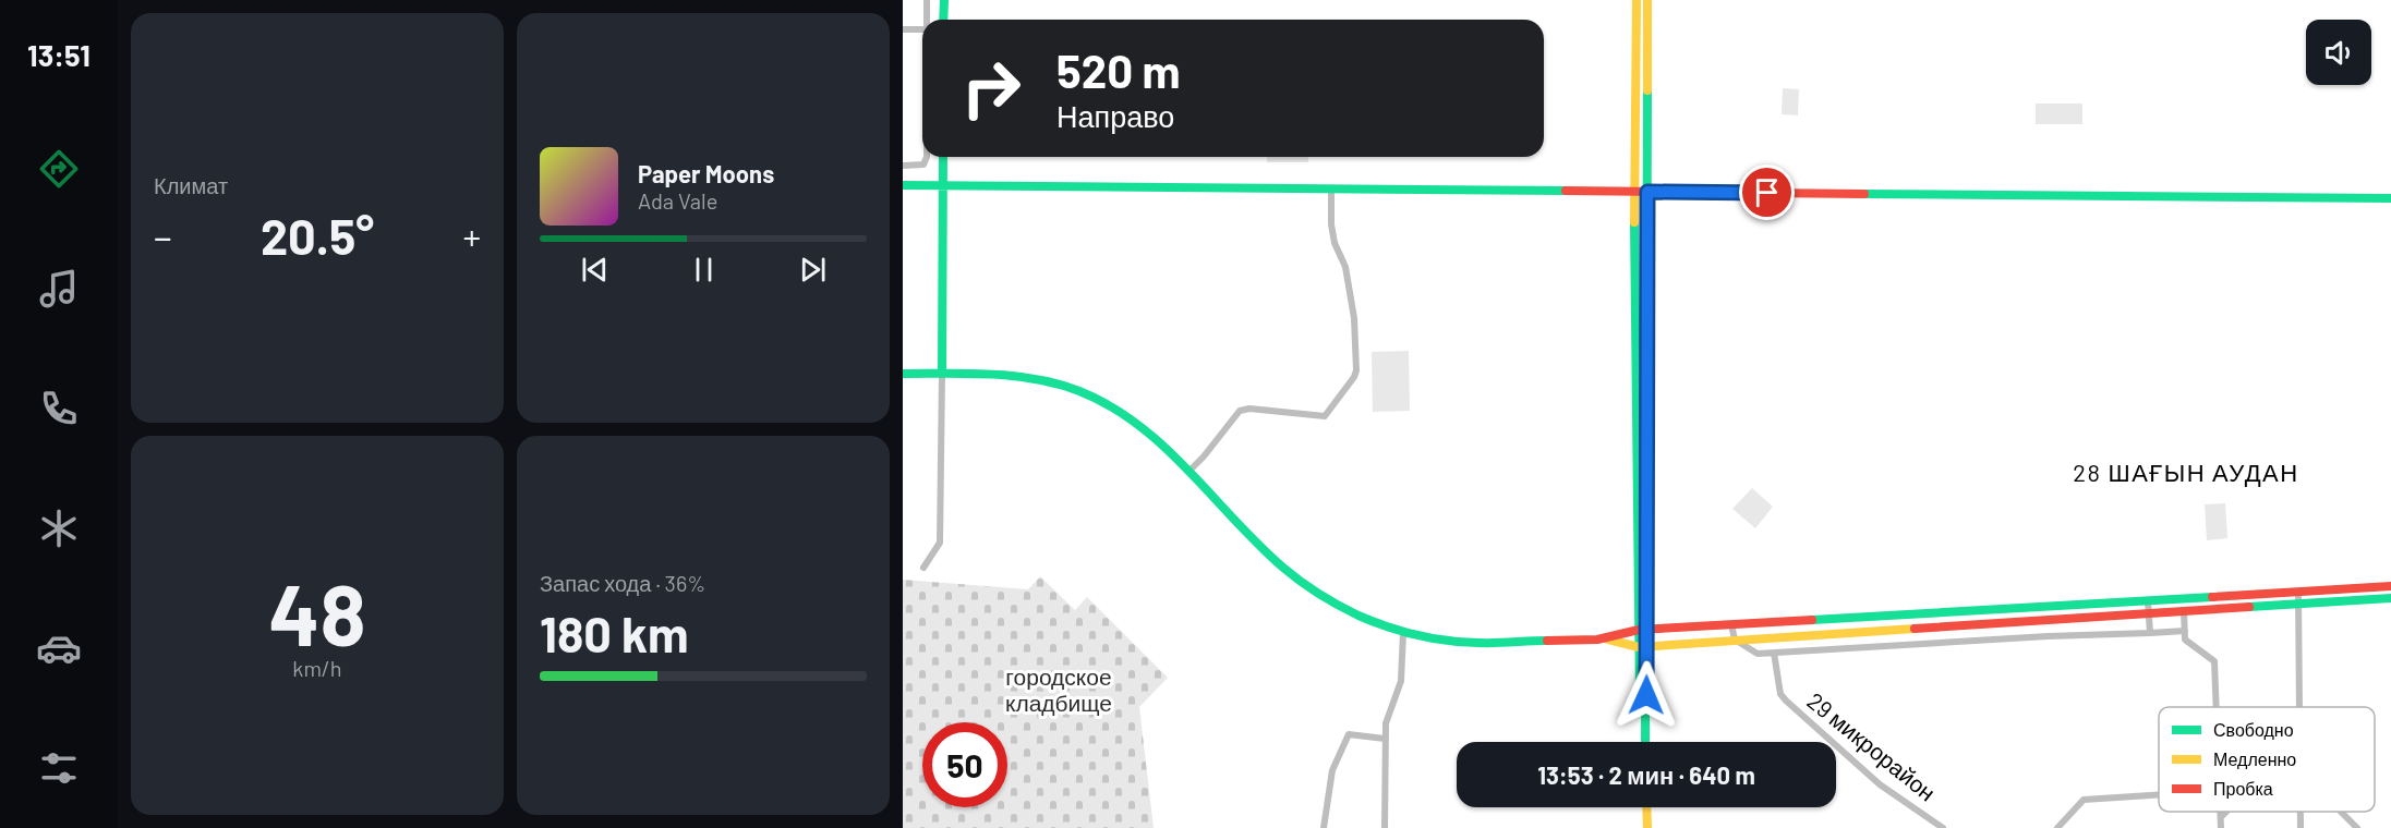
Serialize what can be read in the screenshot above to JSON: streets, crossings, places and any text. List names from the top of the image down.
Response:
{
  "streets": {
    "street": ["29 микрорайон"]
  },
  "districts": ["28 ШАҒЫН АУДАН"],
  "parks": ["городское кладбище"],
  "legend": ["Свободно", "Медленно", "Пробка"],
  "page": {
    "tabs": "13:51",
    "tile": [
      "Климат",
      ["48", "km/h"],
      ["Запас хода · 36%", "180 km"]
    ],
    "turn": ["520 m", "Направо"],
    "song": ["Paper Moons", "Ada Vale"],
    "heat": ["−", "20.5°", "+"],
    "limit": "50",
    "trip": "13:53 · 2 мин · 640 m"
  }
}
